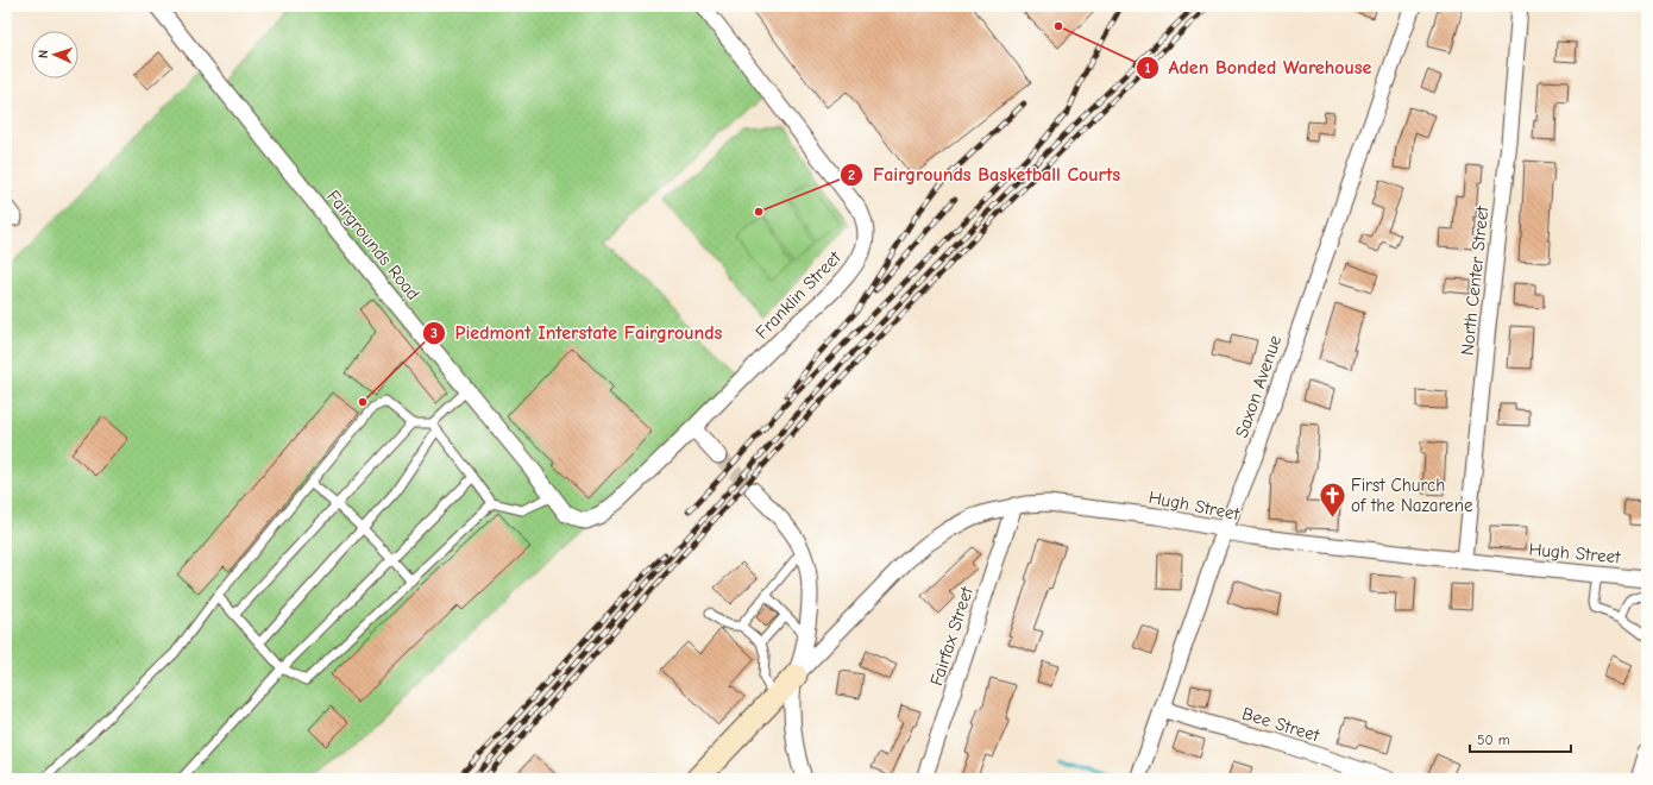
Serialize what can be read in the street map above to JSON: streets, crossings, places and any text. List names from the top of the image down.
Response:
{
  "streets": {
    "street": [
      "Fairgrounds Road",
      "North Center Street",
      "Franklin Street",
      "Saxon Avenue",
      "Hugh Street",
      "Fairfax Street",
      "Bee Street"
    ]
  },
  "crossings": [
    ["Fairgrounds Road", "Franklin Street"],
    ["North Center Street", "Hugh Street"],
    ["Saxon Avenue", "Hugh Street"],
    ["Saxon Avenue", "Bee Street"],
    ["Hugh Street", "Fairfax Street"]
  ],
  "places": {
    "other": ["Aden Bonded Warehouse", "Fairgrounds Basketball Courts", "Piedmont Interstate Fairgrounds"],
    "church": ["First Church of the Nazarene"]
  },
  "scale_bar": "50 m",
  "north": "left"
}
